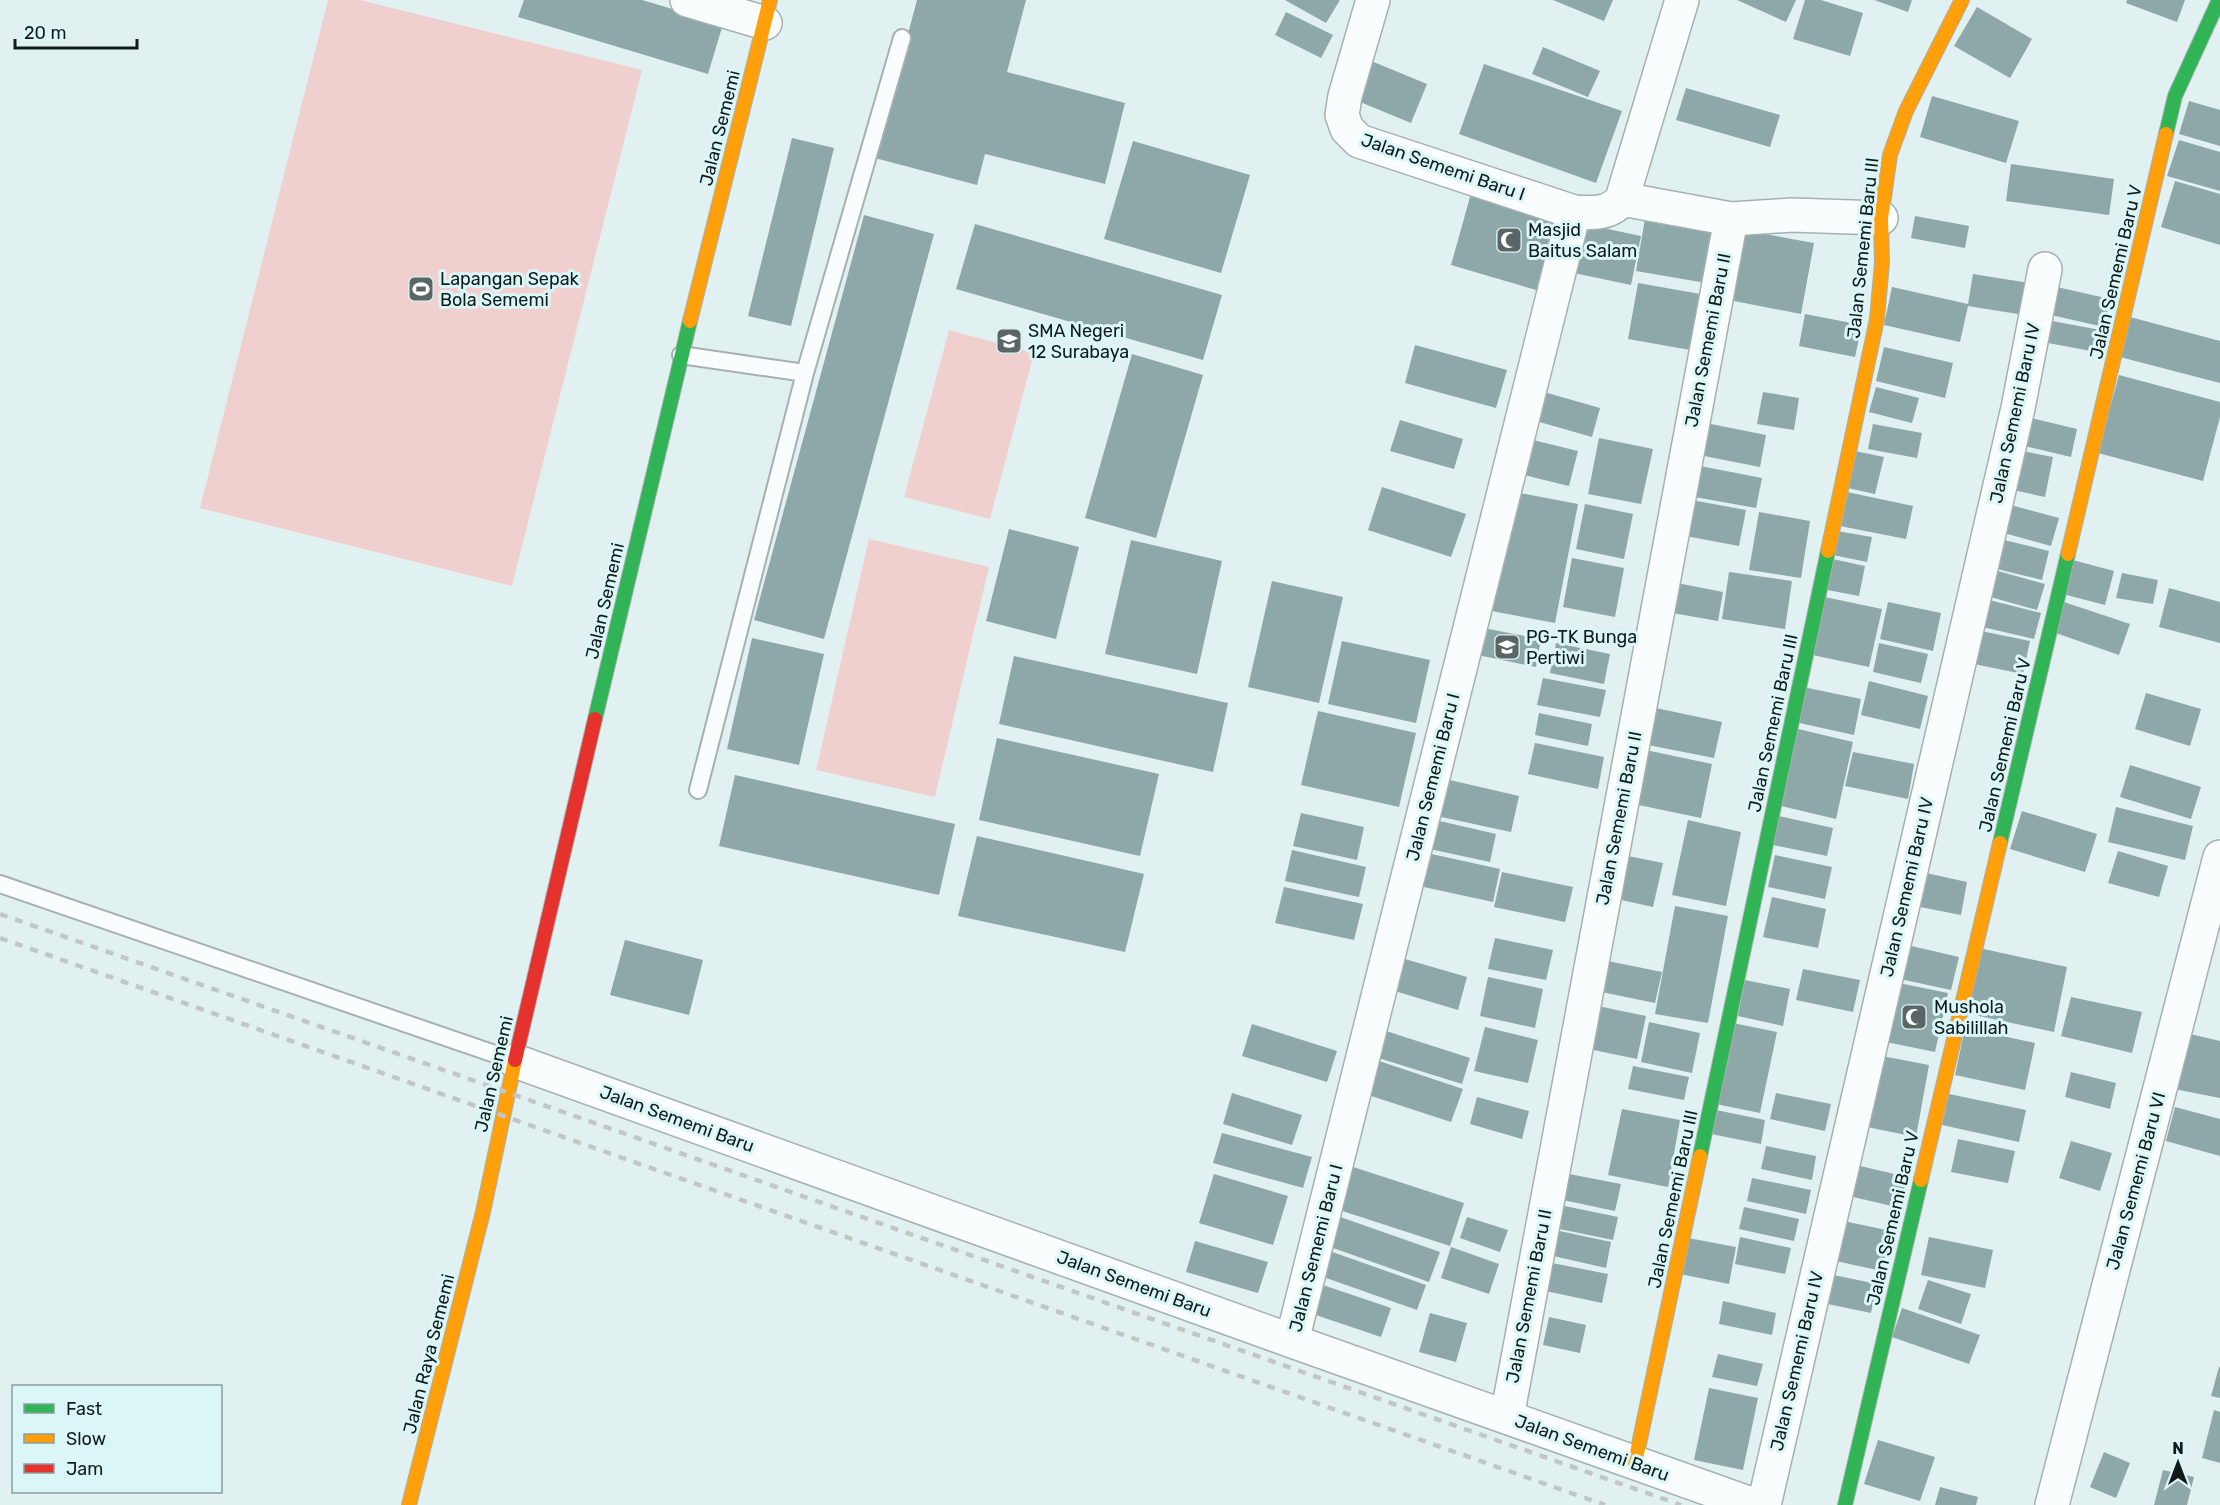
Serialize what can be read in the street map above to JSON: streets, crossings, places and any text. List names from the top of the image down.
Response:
{
  "streets": {
    "street": [
      "Jalan Sememi",
      "Jalan Sememi Baru I",
      "Jalan Sememi Baru III",
      "Jalan Sememi Baru V",
      "Jalan Sememi Baru II",
      "Jalan Sememi Baru IV",
      "Jalan Sememi Baru",
      "Jalan Sememi Baru VI",
      "Jalan Raya Sememi"
    ]
  },
  "crossings": [
    ["Jalan Sememi", "Jalan Sememi Baru"],
    ["Jalan Sememi", "Jalan Raya Sememi"],
    ["Jalan Sememi Baru I", "Jalan Sememi Baru"],
    ["Jalan Sememi Baru III", "Jalan Sememi Baru"],
    ["Jalan Sememi Baru II", "Jalan Sememi Baru"]
  ],
  "places": {
    "mosque": ["Masjid Baitus Salam", "Mushola Sabilillah"],
    "sports": ["Lapangan Sepak Bola Sememi"],
    "school or university": ["SMA Negeri 12 Surabaya", "PG-TK Bunga Pertiwi"]
  },
  "legend": ["Fast", "Slow", "Jam"],
  "scale_bar": "20 m",
  "north": "top"
}
